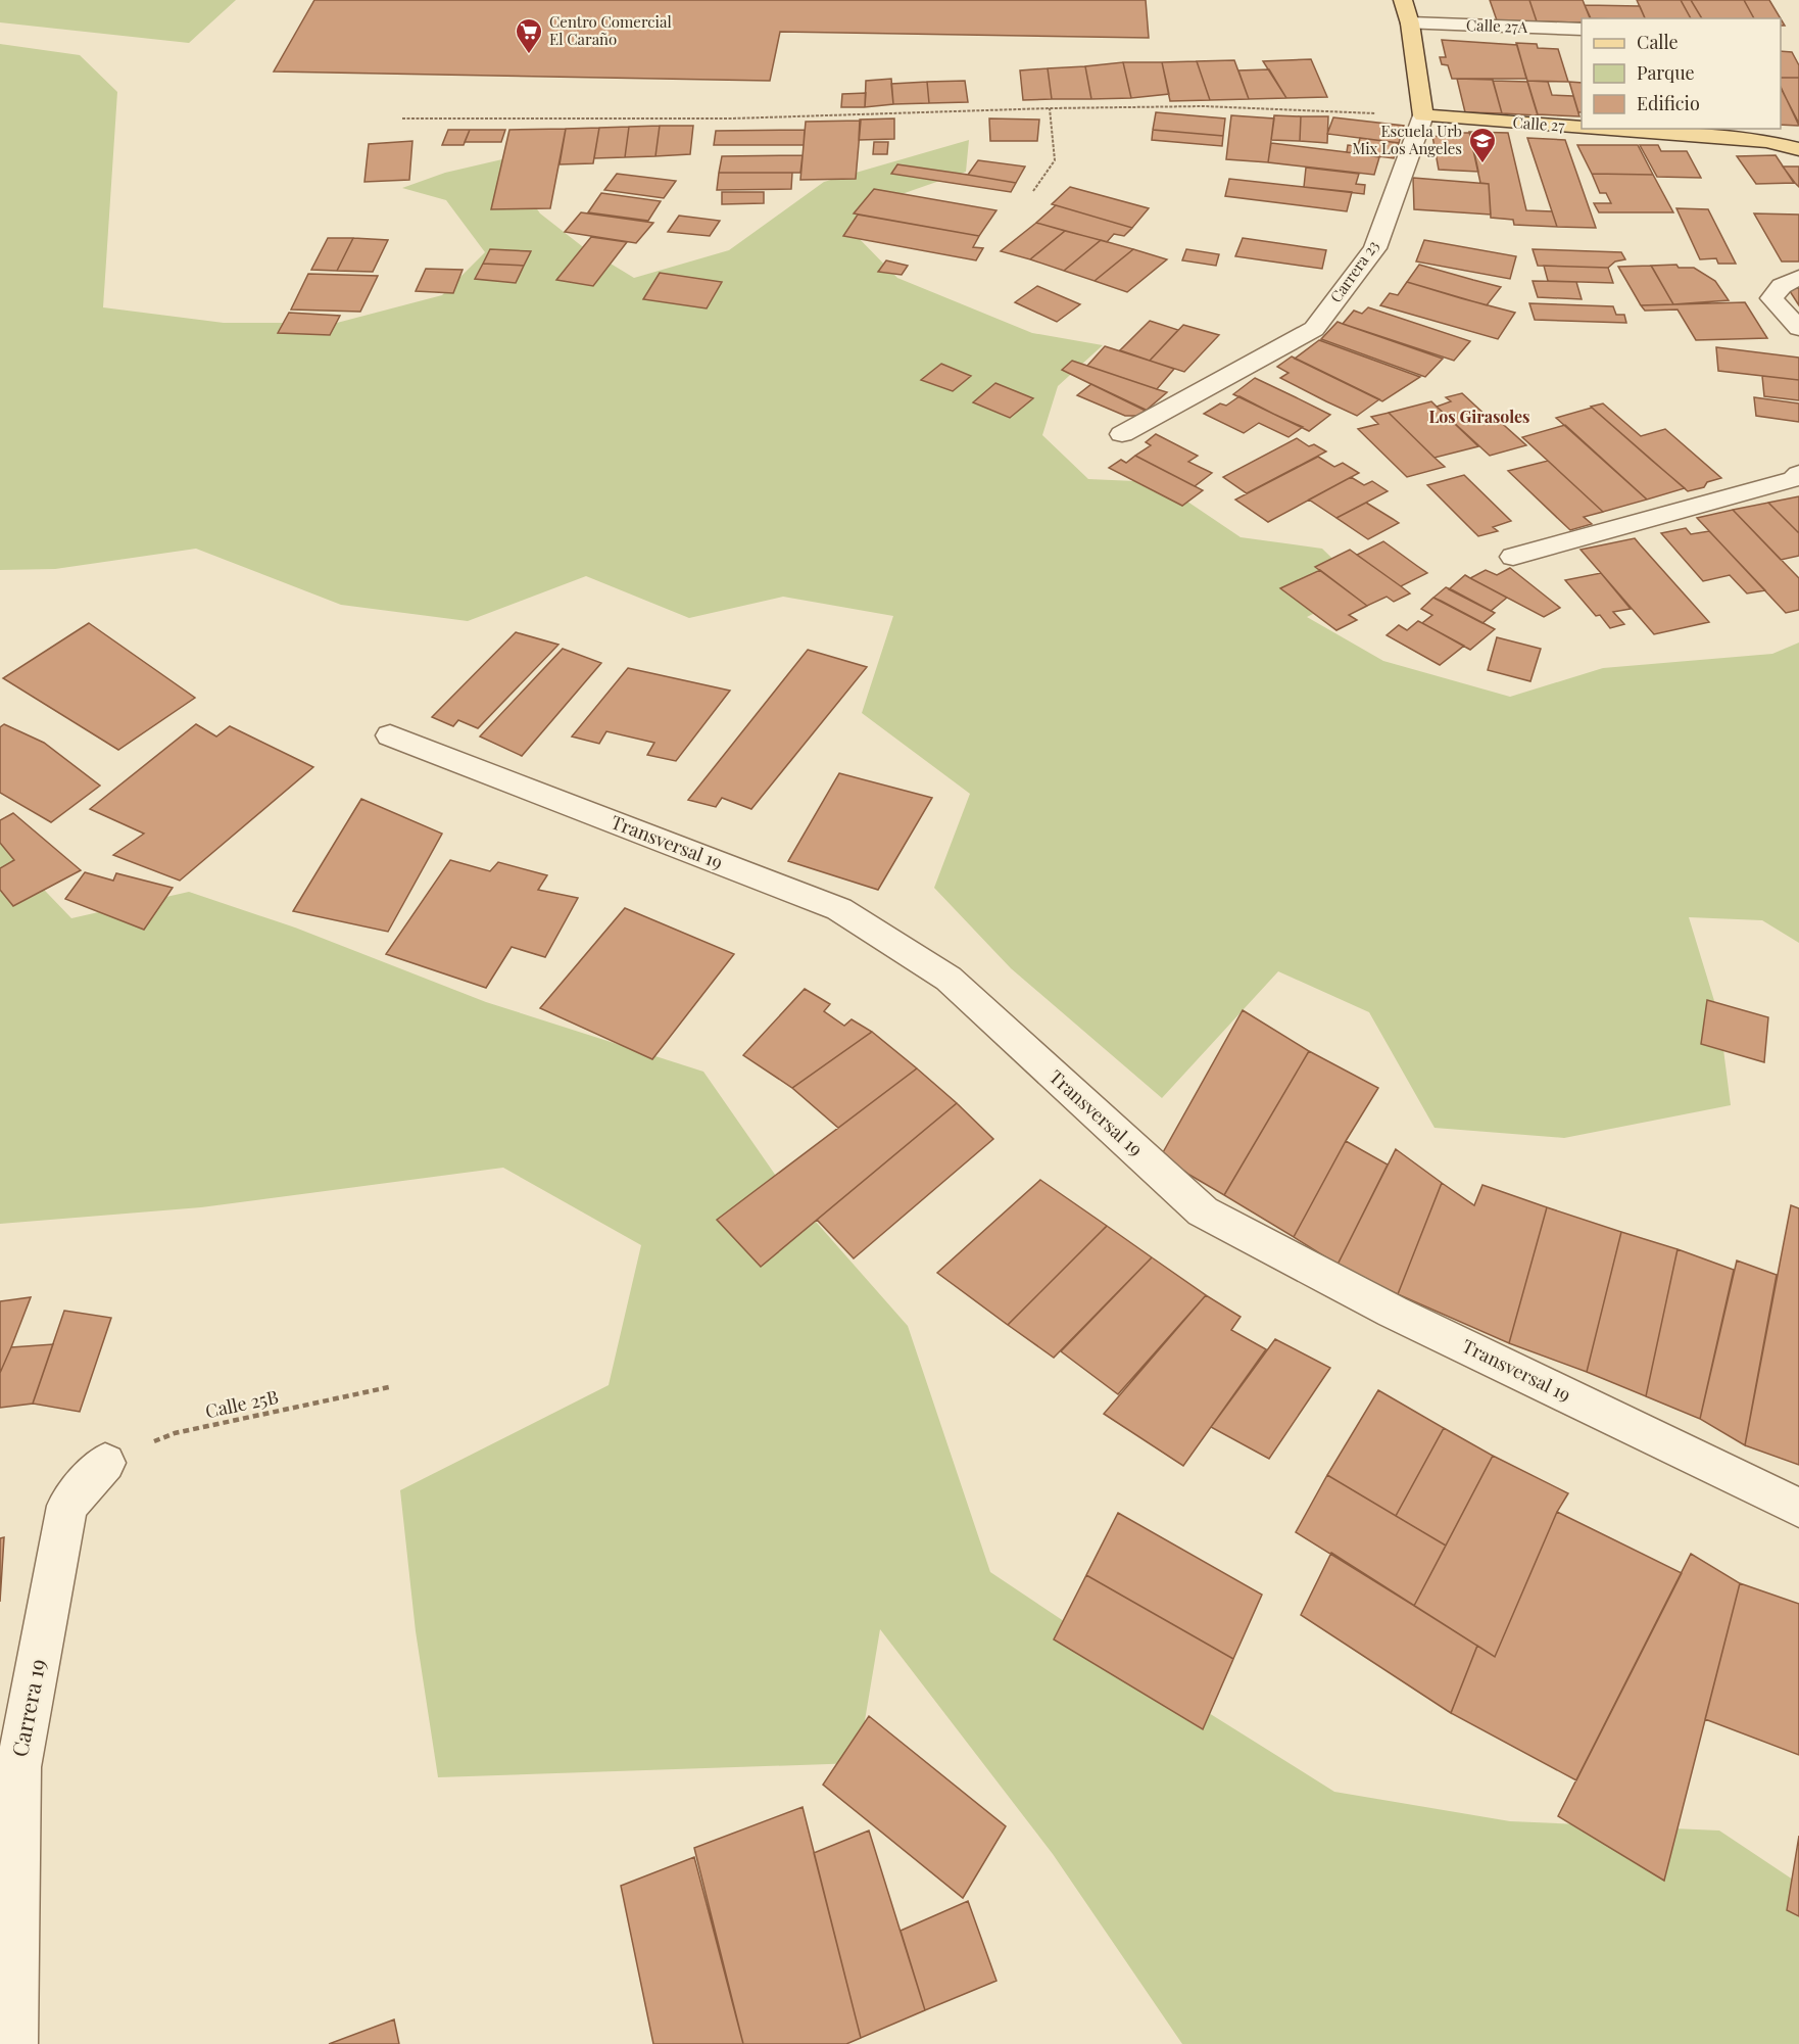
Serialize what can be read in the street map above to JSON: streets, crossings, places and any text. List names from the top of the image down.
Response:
{
  "streets": {
    "main road": ["Calle 27", "Carrera 23"],
    "street": ["Calle 27A", "Transversal 19", "Carrera 19"],
    "path": ["Calle 25B"]
  },
  "crossings": [
    ["Calle 27A", "Carrera 23"],
    ["Calle 27", "Carrera 23"],
    ["Calle 25B", "Carrera 19"]
  ],
  "districts": ["Los Girasoles"],
  "places": {
    "supermarket": ["Centro Comercial El Caraño"],
    "school or university": ["Escuela Urb Mix Los Angeles"]
  },
  "legend": ["Calle", "Parque", "Edificio"]
}
